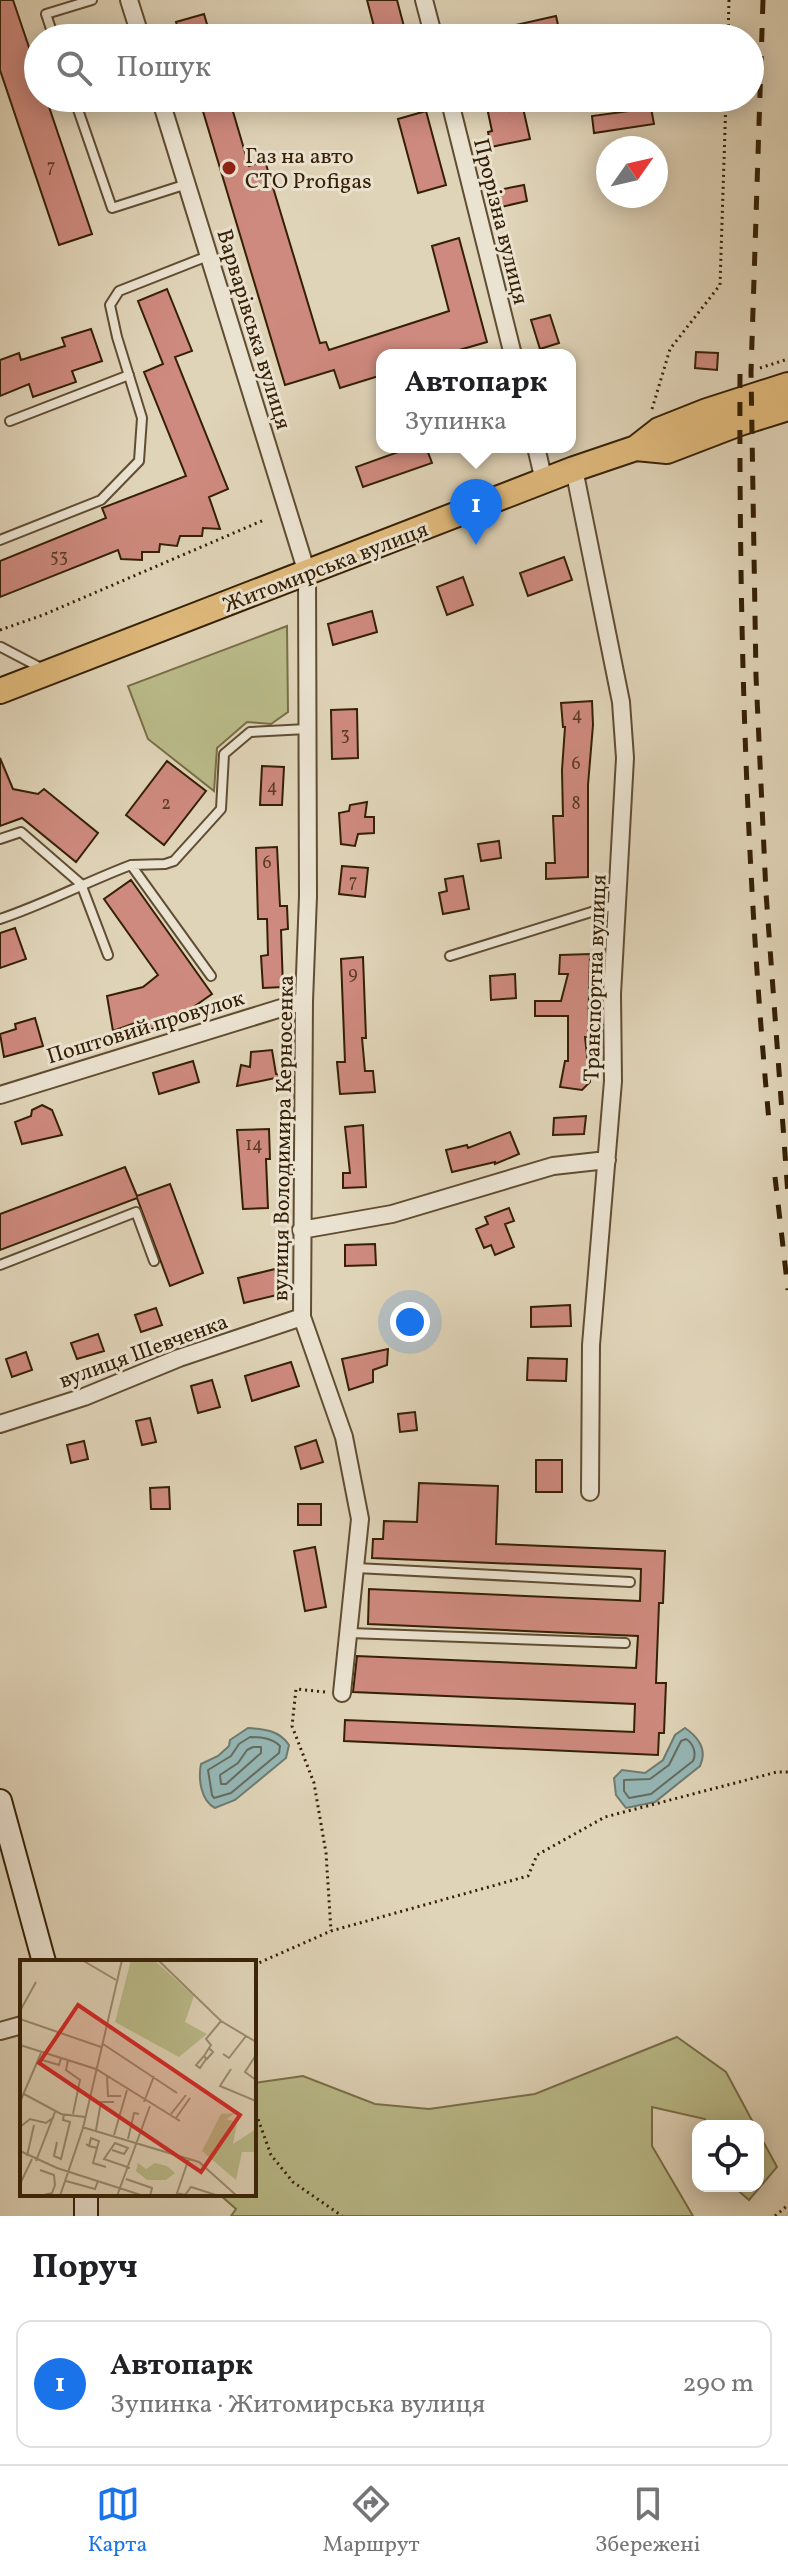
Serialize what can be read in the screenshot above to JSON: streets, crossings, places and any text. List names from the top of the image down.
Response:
{
  "streets": {
    "main road": ["Житомирська вулиця"],
    "street": [
      "Прорізна вулиця",
      "Варварівська вулиця",
      "Транспортна вулиця",
      "Поштовий провулок",
      "вулиця Володимира Керносенка",
      "вулиця Шевченка"
    ]
  },
  "crossings": [
    ["Варварівська вулиця", "Житомирська вулиця"],
    ["Варварівська вулиця", "вулиця Володимира Керносенка"],
    ["Житомирська вулиця", "Транспортна вулиця"],
    ["Житомирська вулиця", "вулиця Володимира Керносенка"],
    ["Поштовий провулок", "вулиця Володимира Керносенка"],
    ["вулиця Володимира Керносенка", "вулиця Шевченка"]
  ],
  "places": ["Газ на авто СТО Profigas"],
  "house_numbers": [
    "7",
    "53",
    "4",
    "3",
    "6",
    "4",
    "2",
    "8",
    "6",
    "7",
    "9",
    "14"
  ],
  "north": "top right",
  "page": {
    "search": "Пошук",
    "popup": ["Автопарк", "Зупинка"],
    "pins": "1",
    "heading": "Поруч",
    "list": [
      {
        "mark": "1",
        "name": "Автопарк",
        "note": "Зупинка · Житомирська вулиця",
        "value": "290 m"
      }
    ],
    "nav": ["Карта", "Маршрут", "Збережені"]
  }
}
